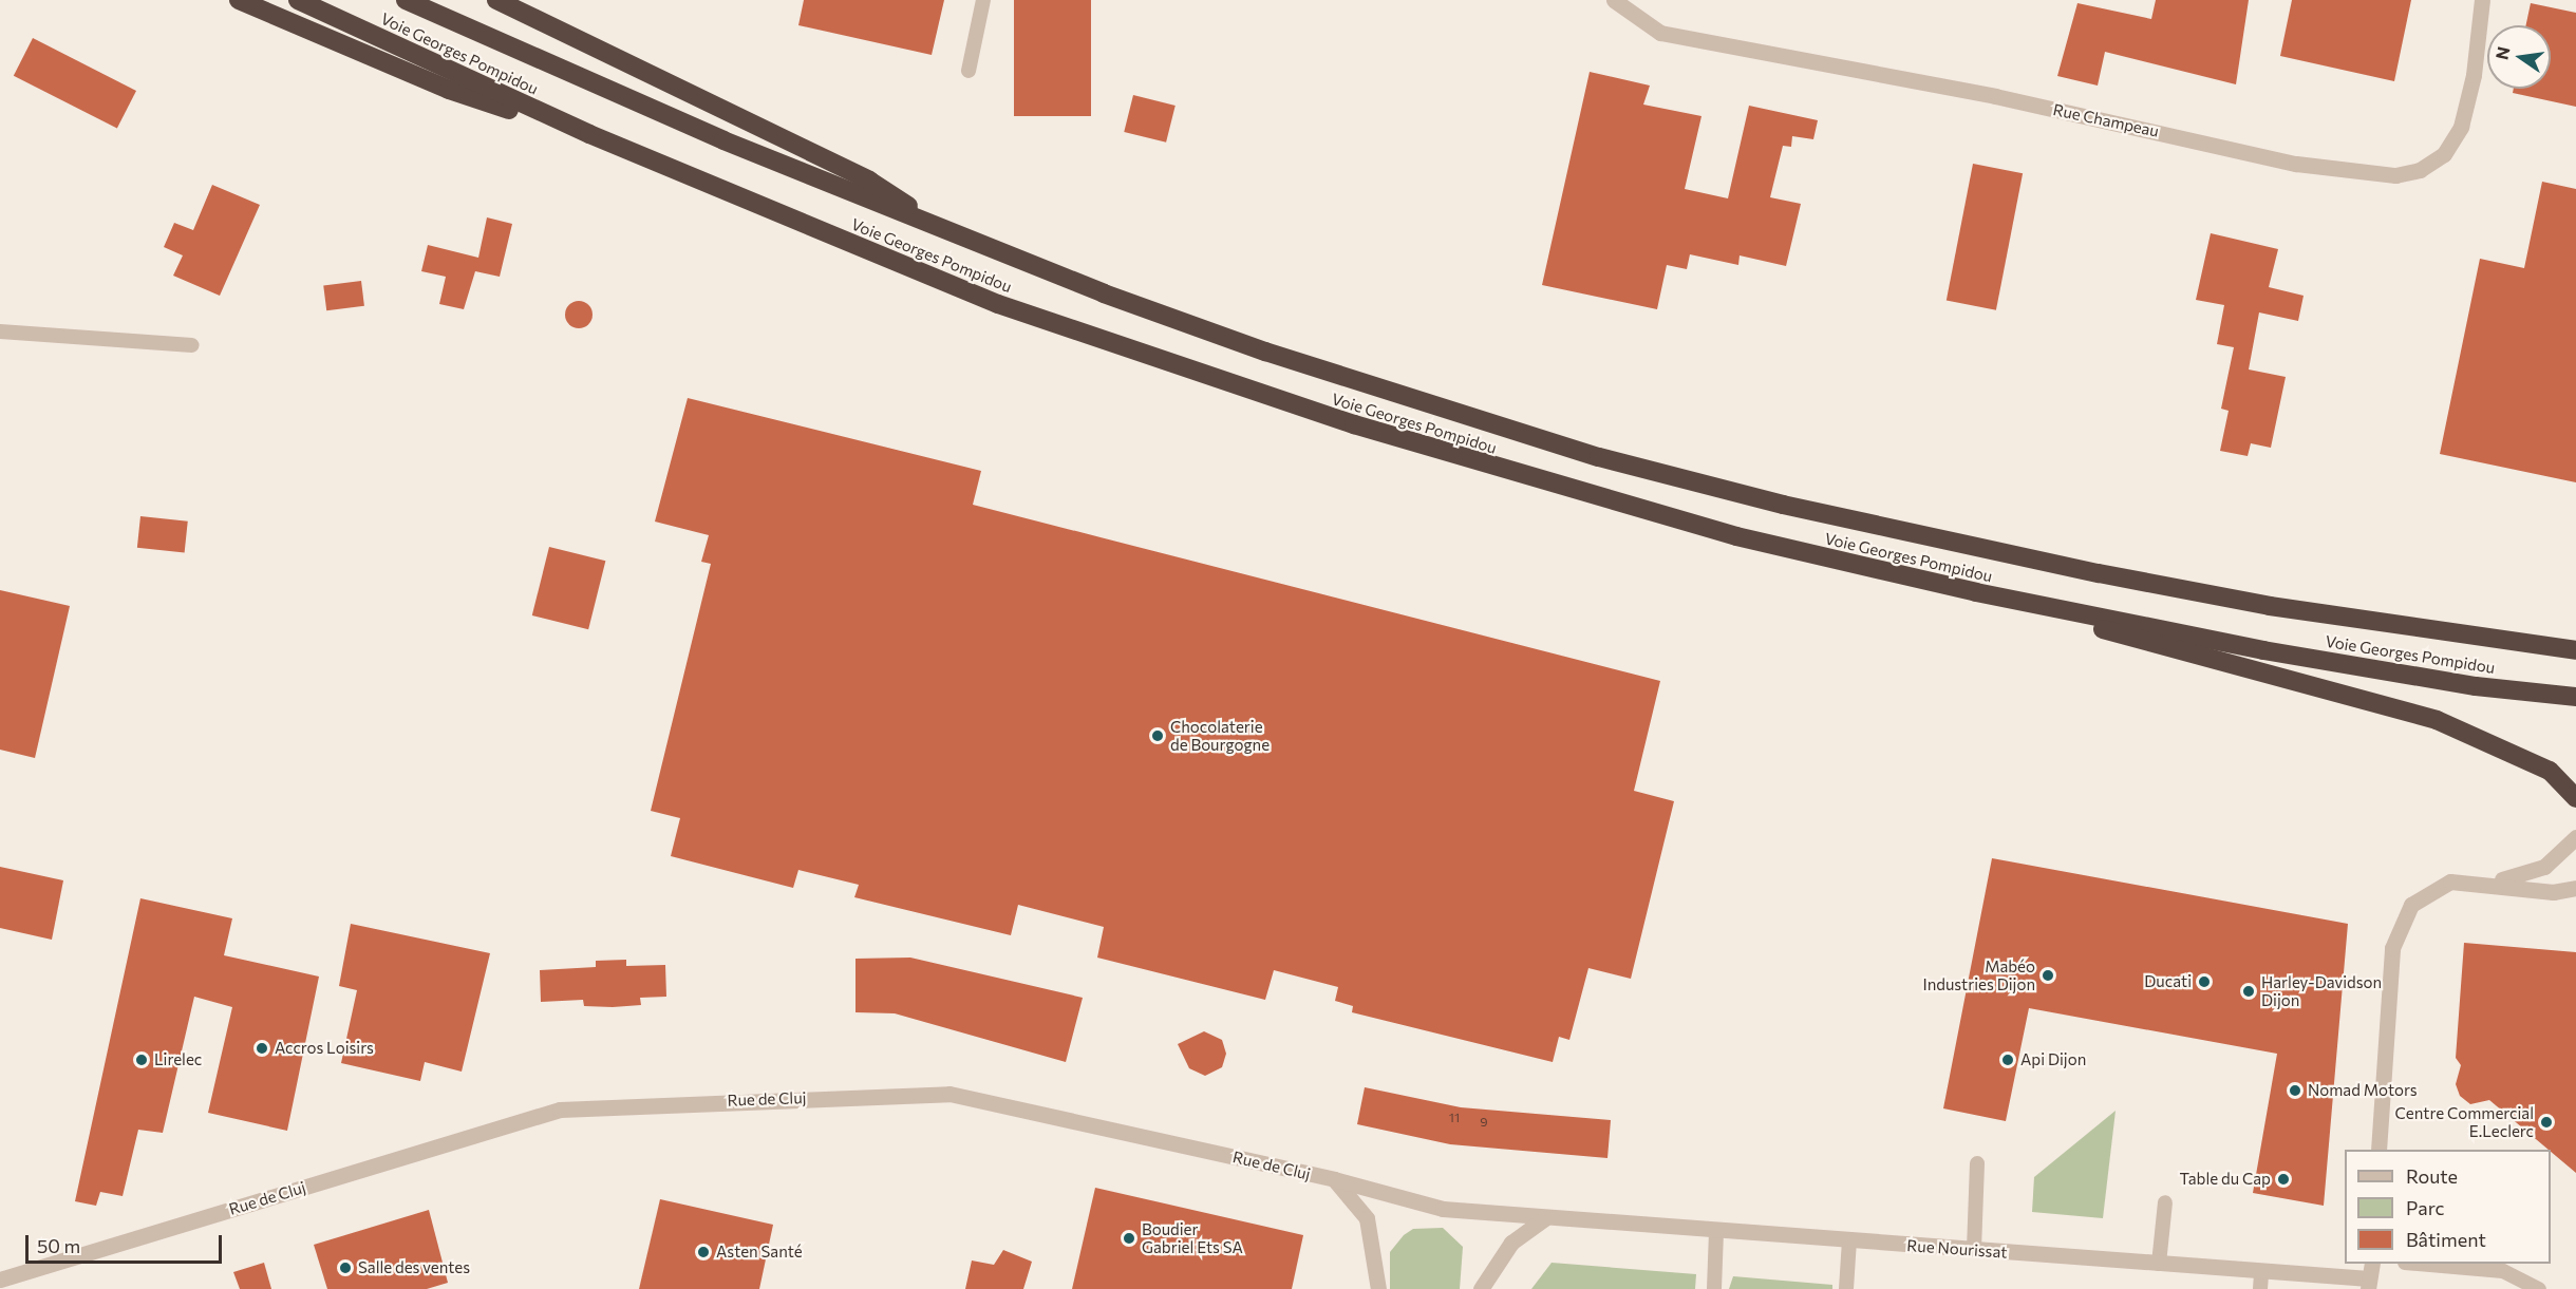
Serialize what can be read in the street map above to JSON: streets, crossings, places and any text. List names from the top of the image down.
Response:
{
  "streets": {
    "highway": ["Voie Georges Pompidou"],
    "street": ["Rue Champeau", "Rue de Cluj", "Rue Nourissat"]
  },
  "crossings": [
    ["Rue de Cluj", "Rue Nourissat"]
  ],
  "places": [
    "Chocolaterie de Bourgogne",
    "Mabéo Industries Dijon",
    "Ducati",
    "Harley-Davidson Dijon",
    "Accros Loisirs",
    "Lirelec",
    "Api Dijon",
    "Nomad Motors",
    "Centre Commercial E.Leclerc",
    "Table du Cap",
    "Boudier Gabriel Ets SA",
    "Asten Santé",
    "Salle des ventes"
  ],
  "house_numbers": ["11", "9"],
  "legend": ["Route", "Parc", "Bâtiment"],
  "scale_bar": "50 m",
  "north": "left"
}
